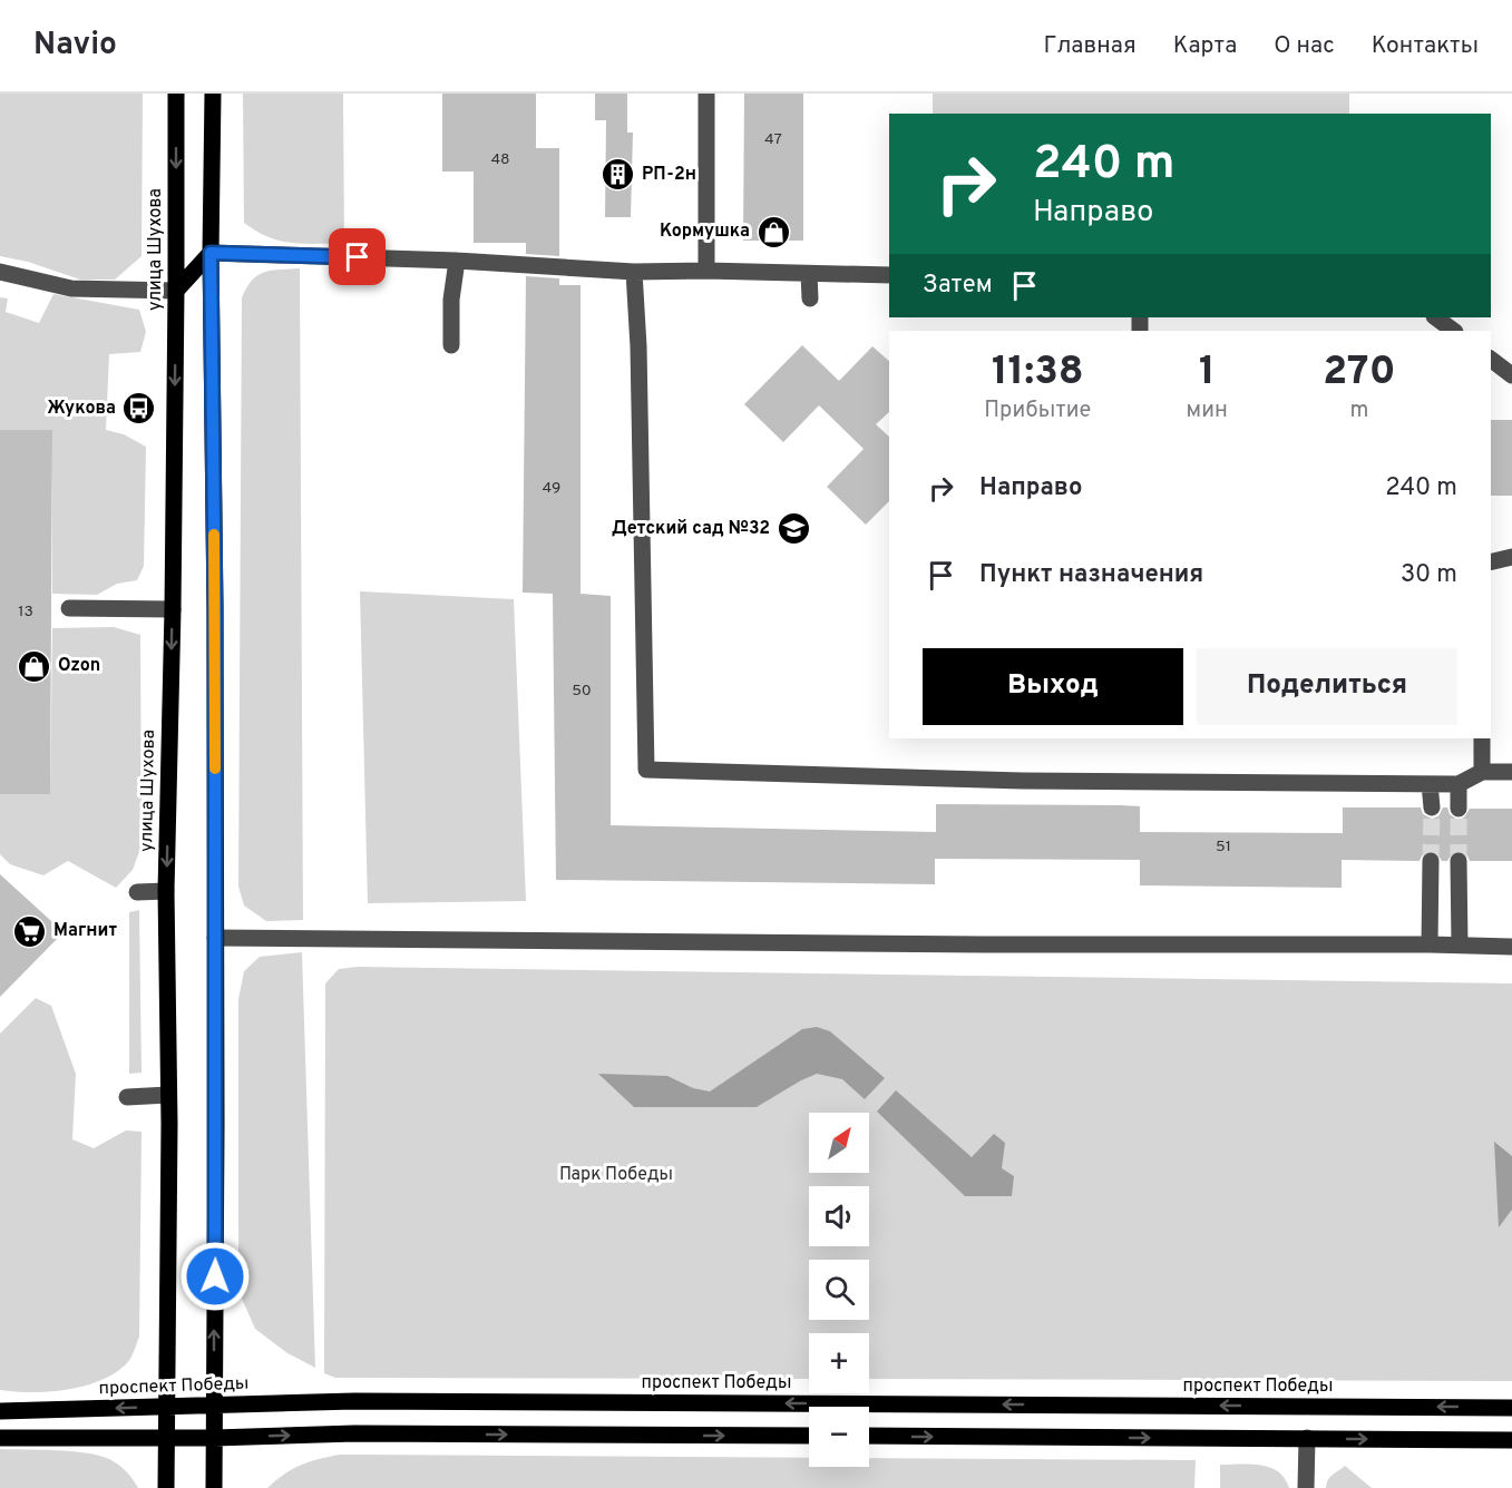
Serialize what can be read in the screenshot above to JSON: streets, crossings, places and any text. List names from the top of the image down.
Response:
{
  "streets": {
    "main road": ["улица Шухова", "проспект Победы"]
  },
  "crossings": [
    ["улица Шухова", "проспект Победы"]
  ],
  "parks": ["Парк Победы"],
  "places": {
    "building": ["РП-2н"],
    "shop": ["Кормушка", "Ozon"],
    "bus stop": ["Жукова"],
    "school or university": ["Детский сад №32"],
    "supermarket": ["Магнит"]
  },
  "house_numbers": [
    "47",
    "48",
    "49",
    "13",
    "50",
    "51"
  ],
  "north": "top right",
  "page": {
    "header": "Navio",
    "nav": [
      "Главная",
      "Карта",
      "О нас",
      "Контакты"
    ],
    "turn": ["240 m", "Направо"],
    "then": "Затем",
    "eta": [
      "11:38",
      "Прибытие",
      "1",
      "мин",
      "270",
      "m"
    ],
    "list": [
      {
        "name": "Направо",
        "value": "240 m"
      },
      {
        "name": "Пункт назначения",
        "value": "30 m"
      }
    ],
    "buttons": ["Выход", "Поделиться"],
    "map_buttons": ["+", "−"]
  }
}
